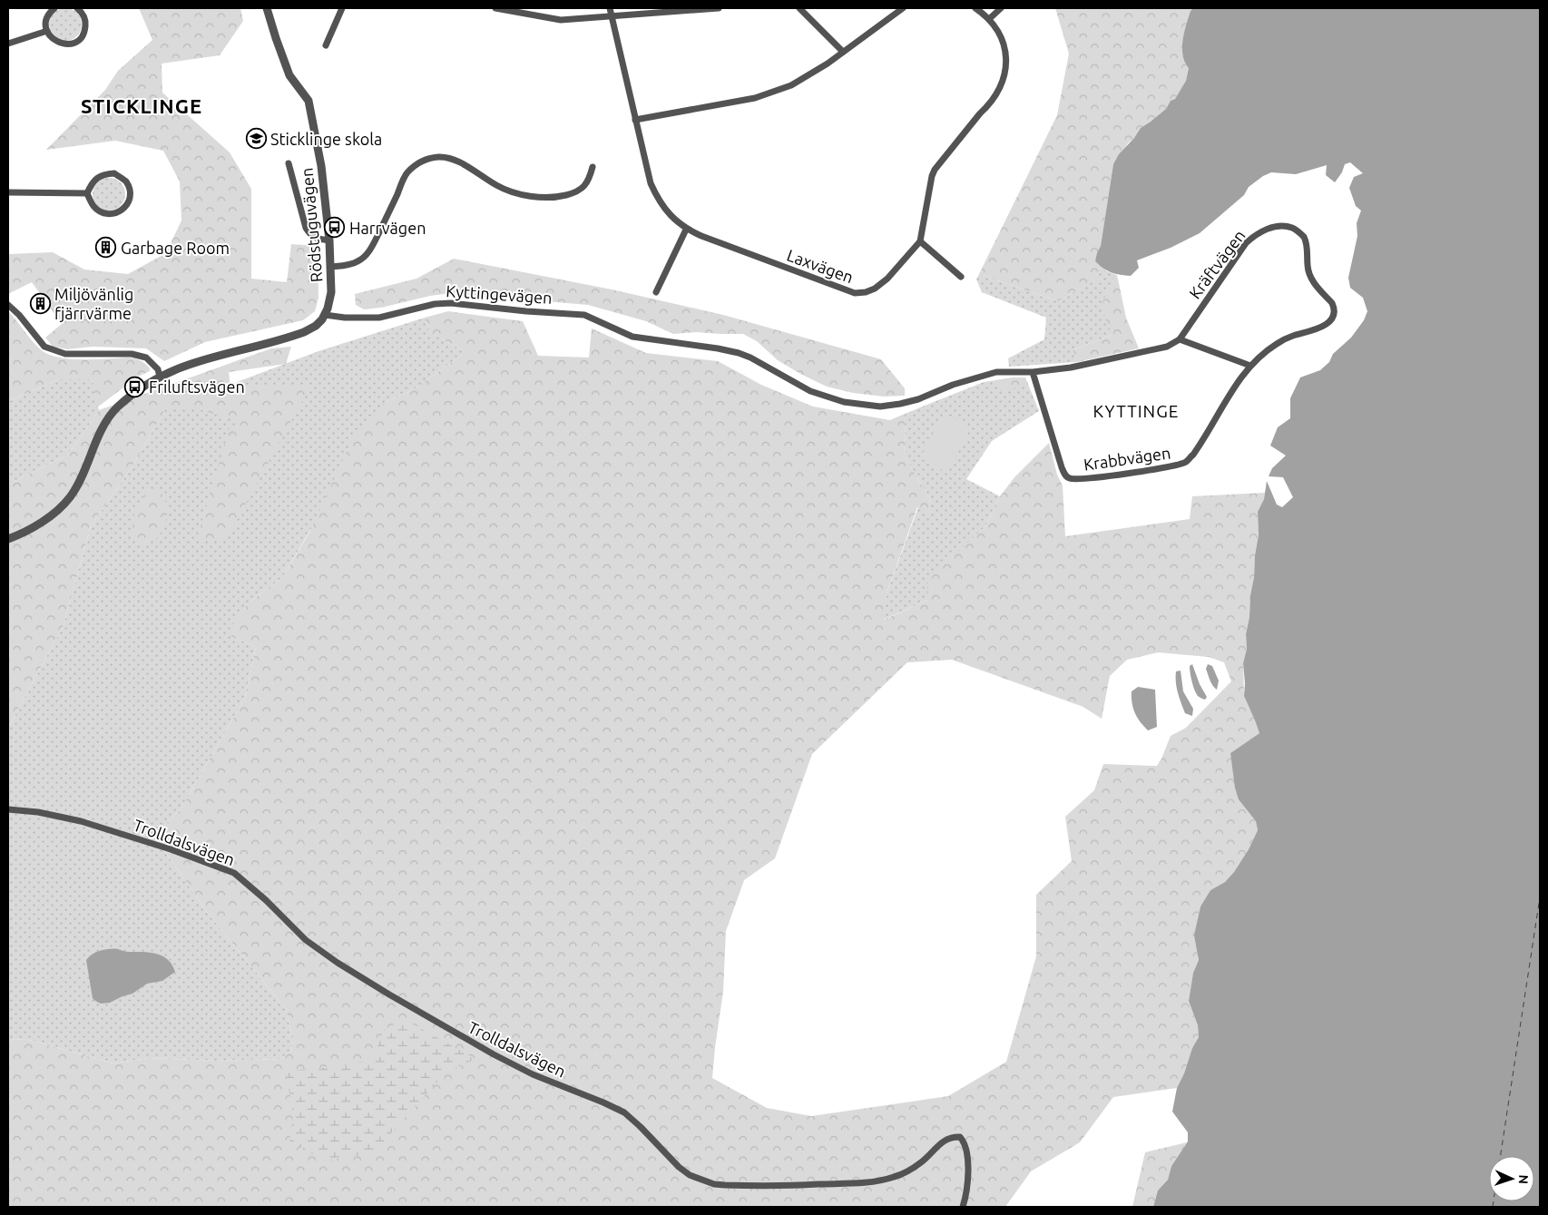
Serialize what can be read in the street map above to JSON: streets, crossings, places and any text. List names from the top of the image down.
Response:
{
  "streets": {
    "street": [
      "Rödstuguvägen",
      "Kräftvägen",
      "Laxvägen",
      "Kyttingevägen",
      "Krabbvägen",
      "Trolldalsvägen"
    ]
  },
  "crossings": [
    ["Rödstuguvägen", "Kyttingevägen"],
    ["Kräftvägen", "Krabbvägen"],
    ["Kyttingevägen", "Krabbvägen"]
  ],
  "districts": ["STICKLINGE", "KYTTINGE"],
  "places": {
    "school or university": ["Sticklinge skola"],
    "bus stop": ["Harrvägen", "Friluftsvägen"],
    "building": ["Garbage Room", "Miljövänlig fjärrvärme"]
  },
  "north": "right"
}
